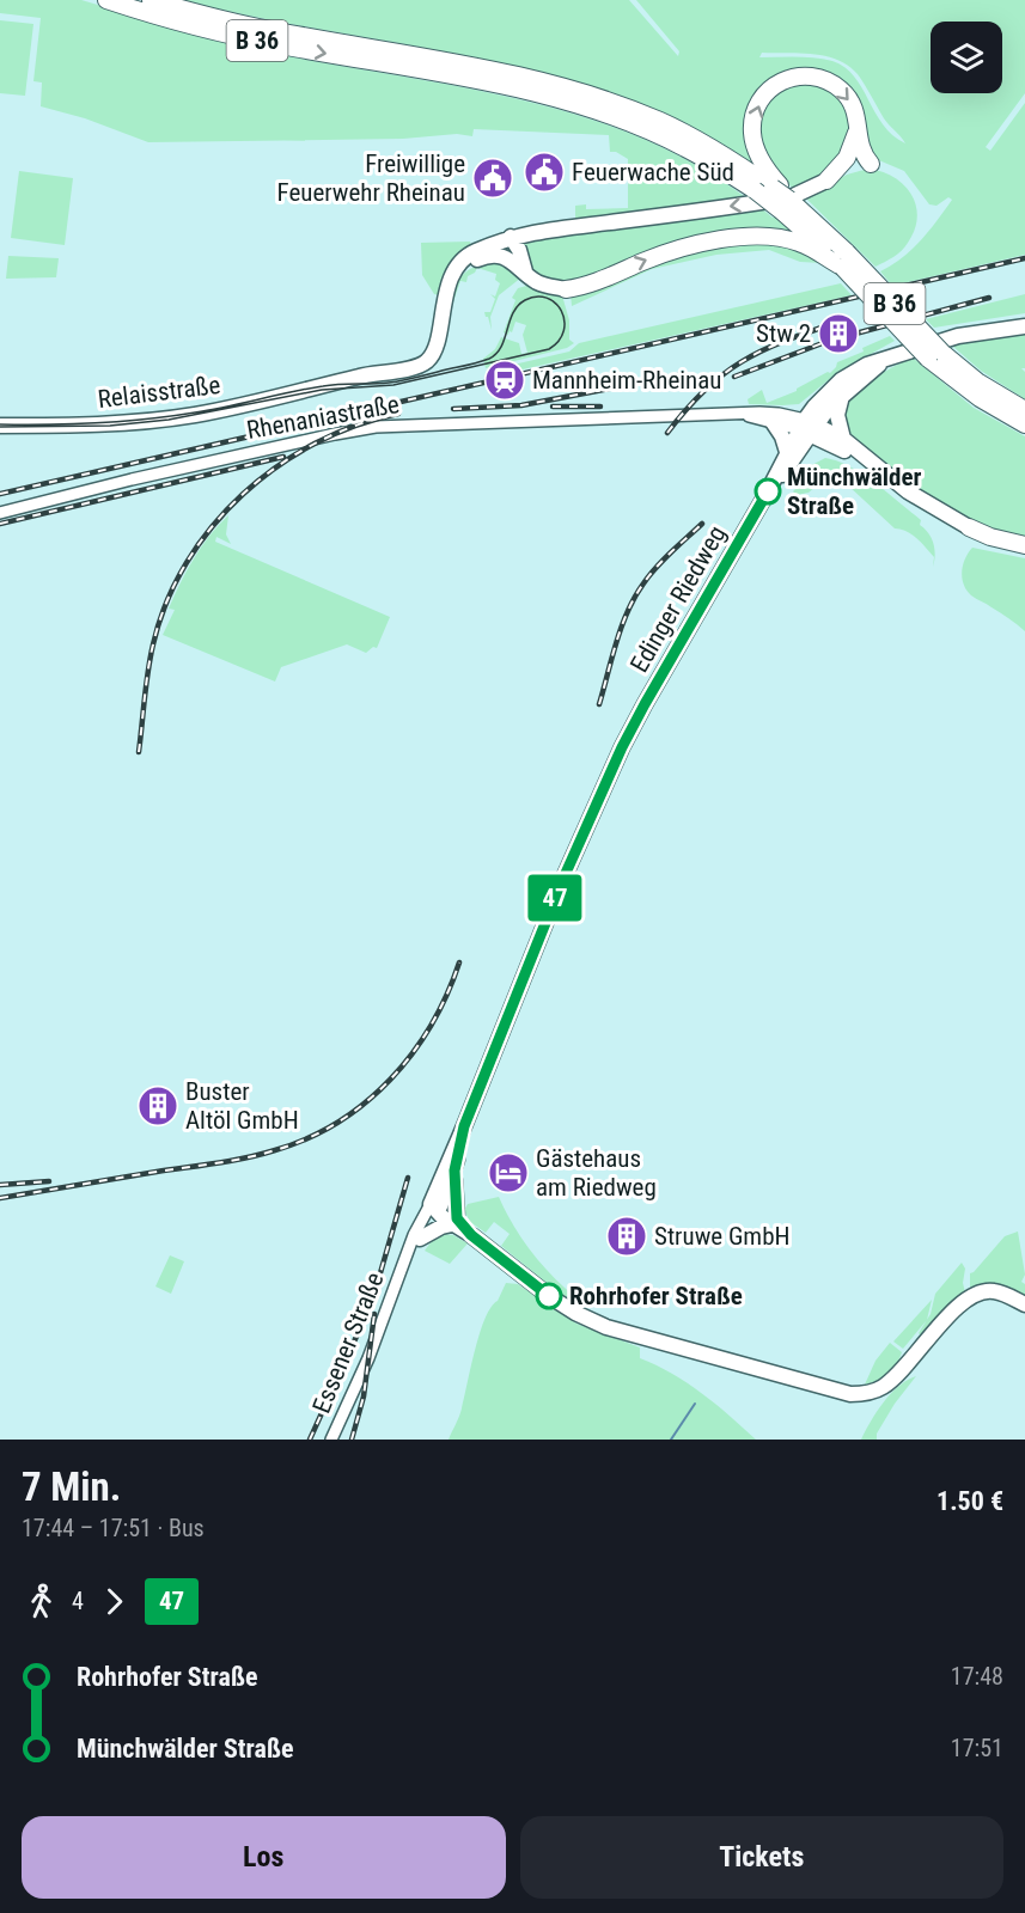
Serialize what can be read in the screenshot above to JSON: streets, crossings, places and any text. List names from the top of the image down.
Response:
{
  "streets": {
    "highway": ["B 36"],
    "main road": ["Relaisstraße", "Edinger Riedweg"],
    "street": ["Rhenaniastraße", "Essener Straße"]
  },
  "crossings": [
    ["Rhenaniastraße", "Edinger Riedweg"],
    ["Edinger Riedweg", "Essener Straße"]
  ],
  "places": {
    "public building": ["Feuerwache Süd", "Freiwillige Feuerwehr Rheinau"],
    "building": ["Stw 2", "Buster Altöl GmbH", "Struwe GmbH"],
    "station": ["Mannheim-Rheinau"],
    "other": ["Münchwälder Straße", "Rohrhofer Straße"],
    "hotel": ["Gästehaus am Riedweg"]
  },
  "lines": ["bus line 47"],
  "page": {
    "on_map": "47",
    "heading": ["7 Min.", "17:44 – 17:51 · Bus", "1.50 €"],
    "legs": ["4", "47"],
    "list": [
      {
        "name": "Rohrhofer Straße",
        "value": "17:48"
      },
      {
        "name": "Münchwälder Straße",
        "value": "17:51"
      }
    ],
    "buttons": ["Los", "Tickets"]
  }
}
